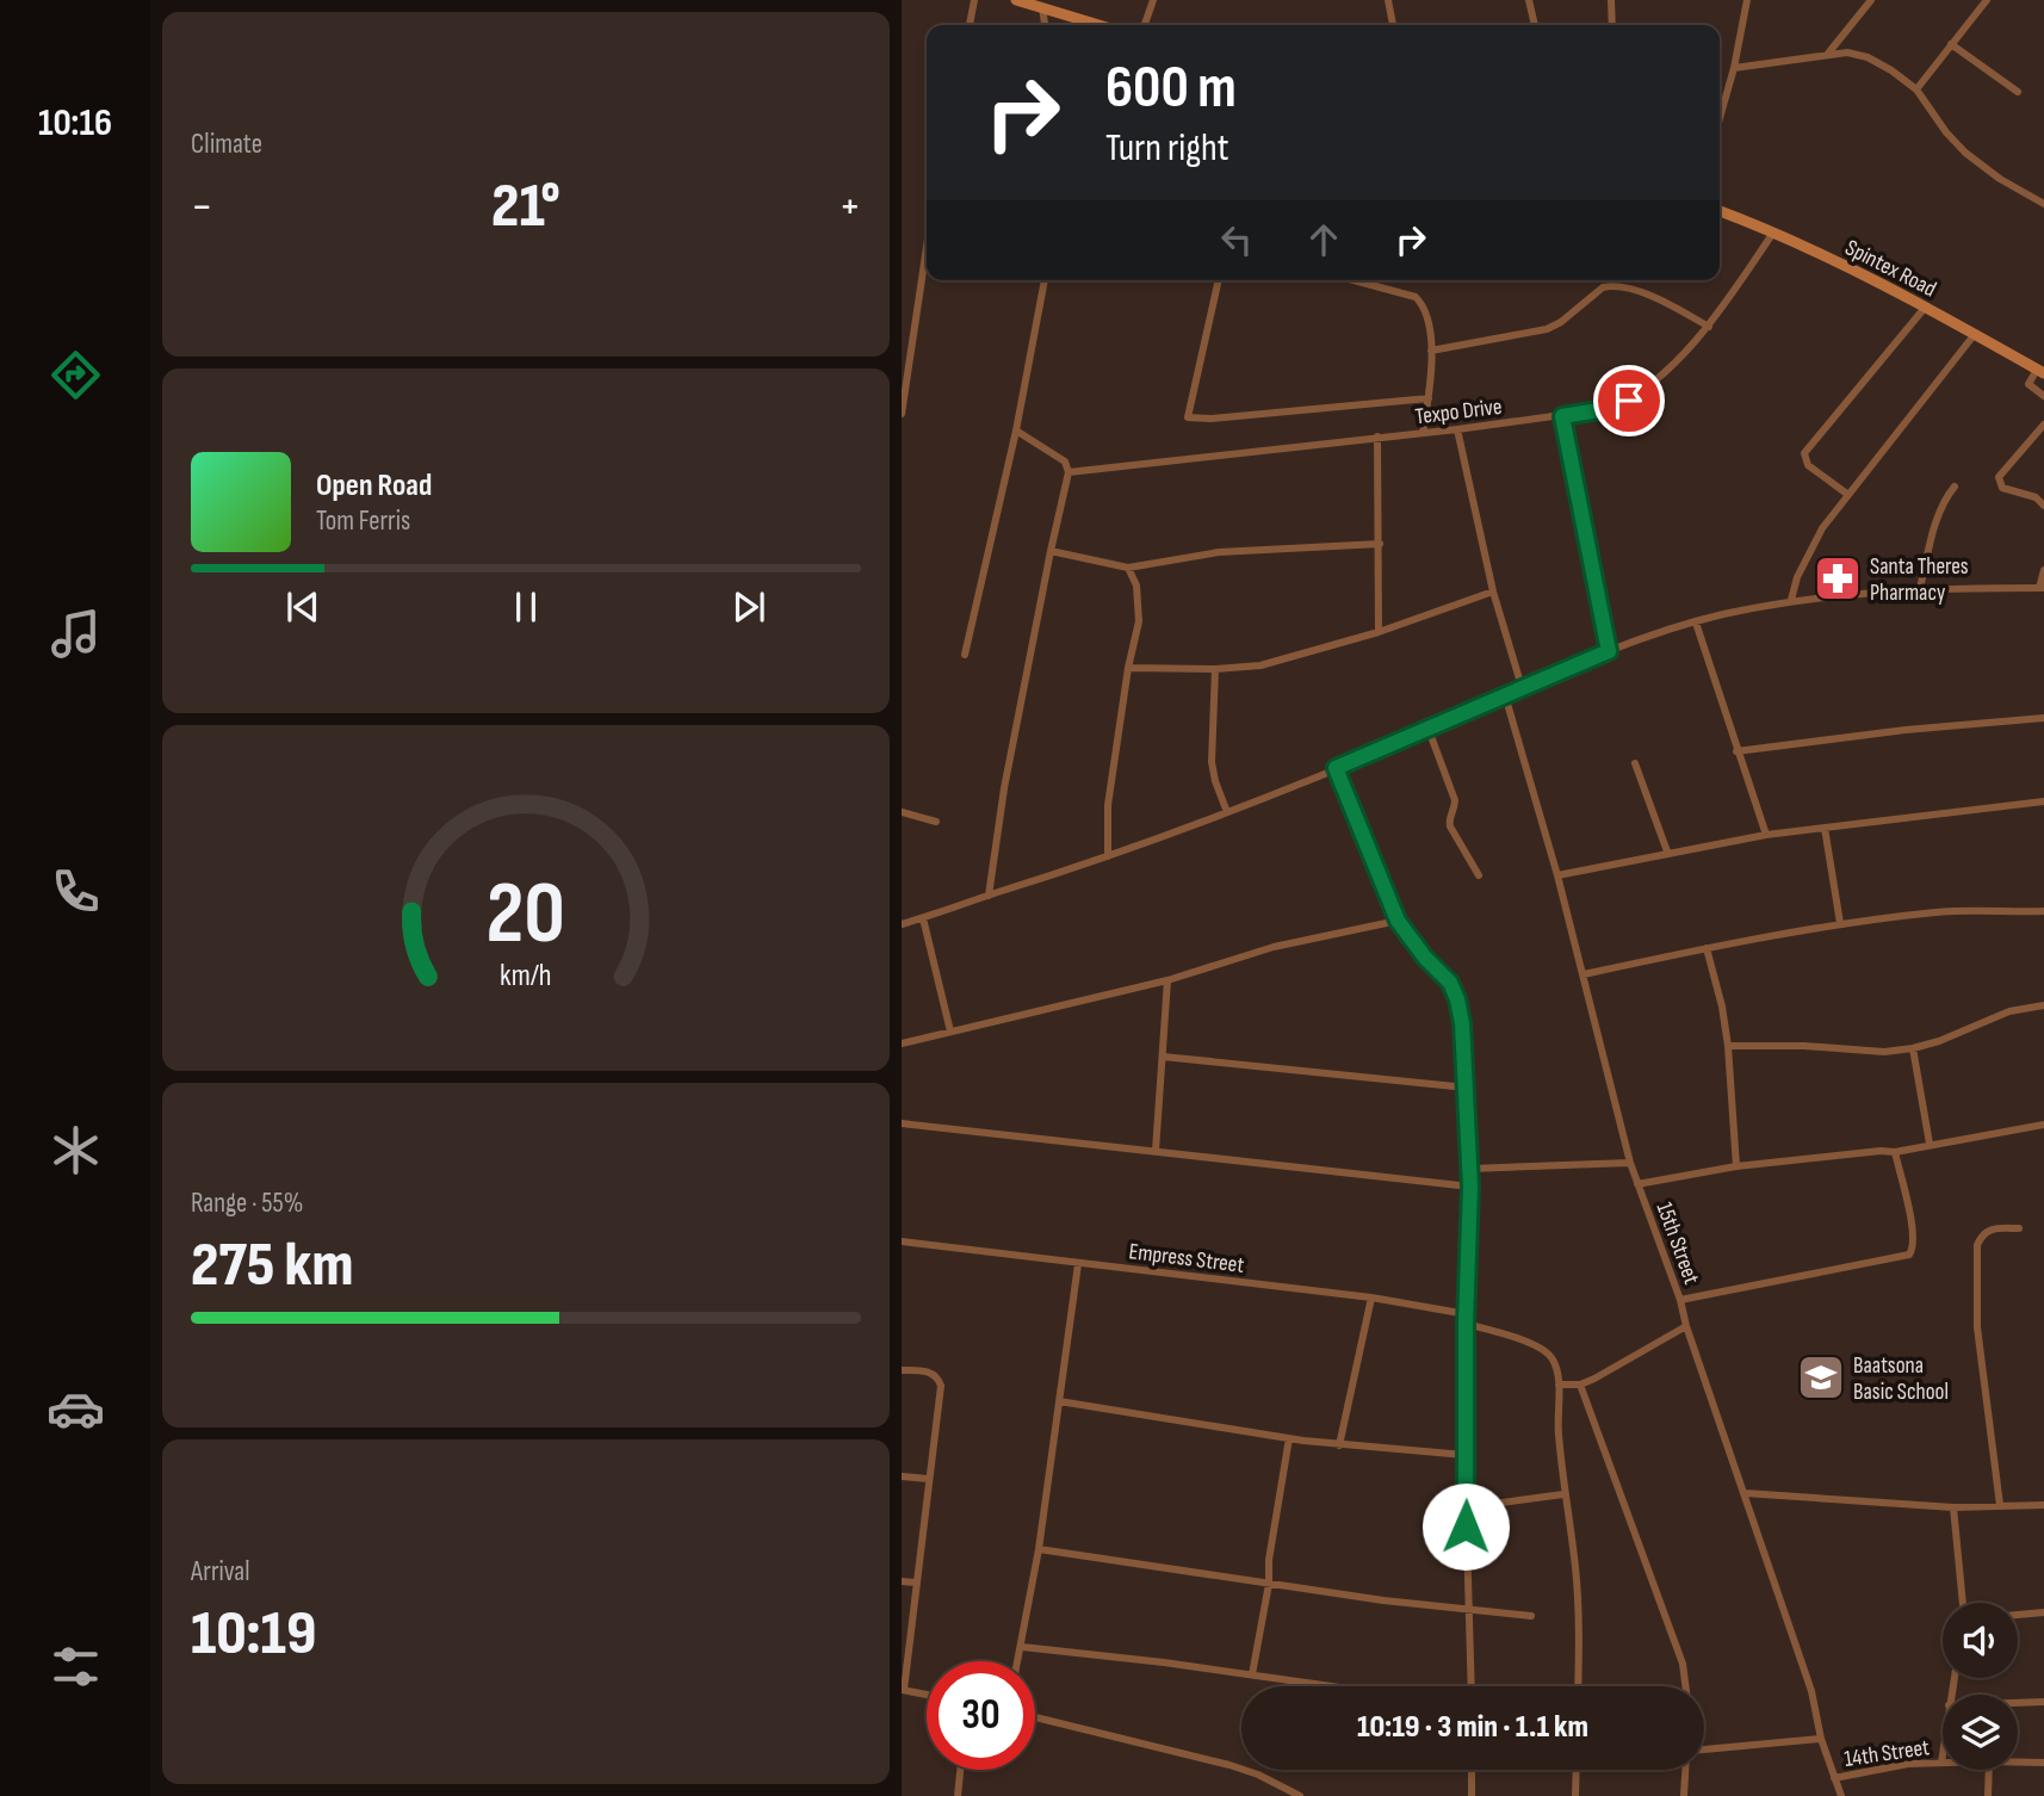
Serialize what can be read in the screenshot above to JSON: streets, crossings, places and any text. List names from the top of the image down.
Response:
{
  "streets": {
    "main road": ["Spintex Road"],
    "street": [
      "Texpo Drive",
      "15th Street",
      "Empress Street",
      "14th Street"
    ]
  },
  "crossings": [
    ["Spintex Road", "Texpo Drive"],
    ["15th Street", "14th Street"]
  ],
  "places": {
    "pharmacy": ["Santa Theres Pharmacy"],
    "school or university": ["Baatsona Basic School"]
  },
  "page": {
    "tabs": "10:16",
    "tile": [
      "Climate",
      ["Range · 55%", "275 km"],
      ["Arrival", "10:19"]
    ],
    "turn": ["600 m", "Turn right"],
    "heat": ["−", "21°", "+"],
    "song": ["Open Road", "Tom Ferris"],
    "limit": "30",
    "trip": "10:19 · 3 min · 1.1 km",
    "gauge": ["20", "km/h"]
  }
}
